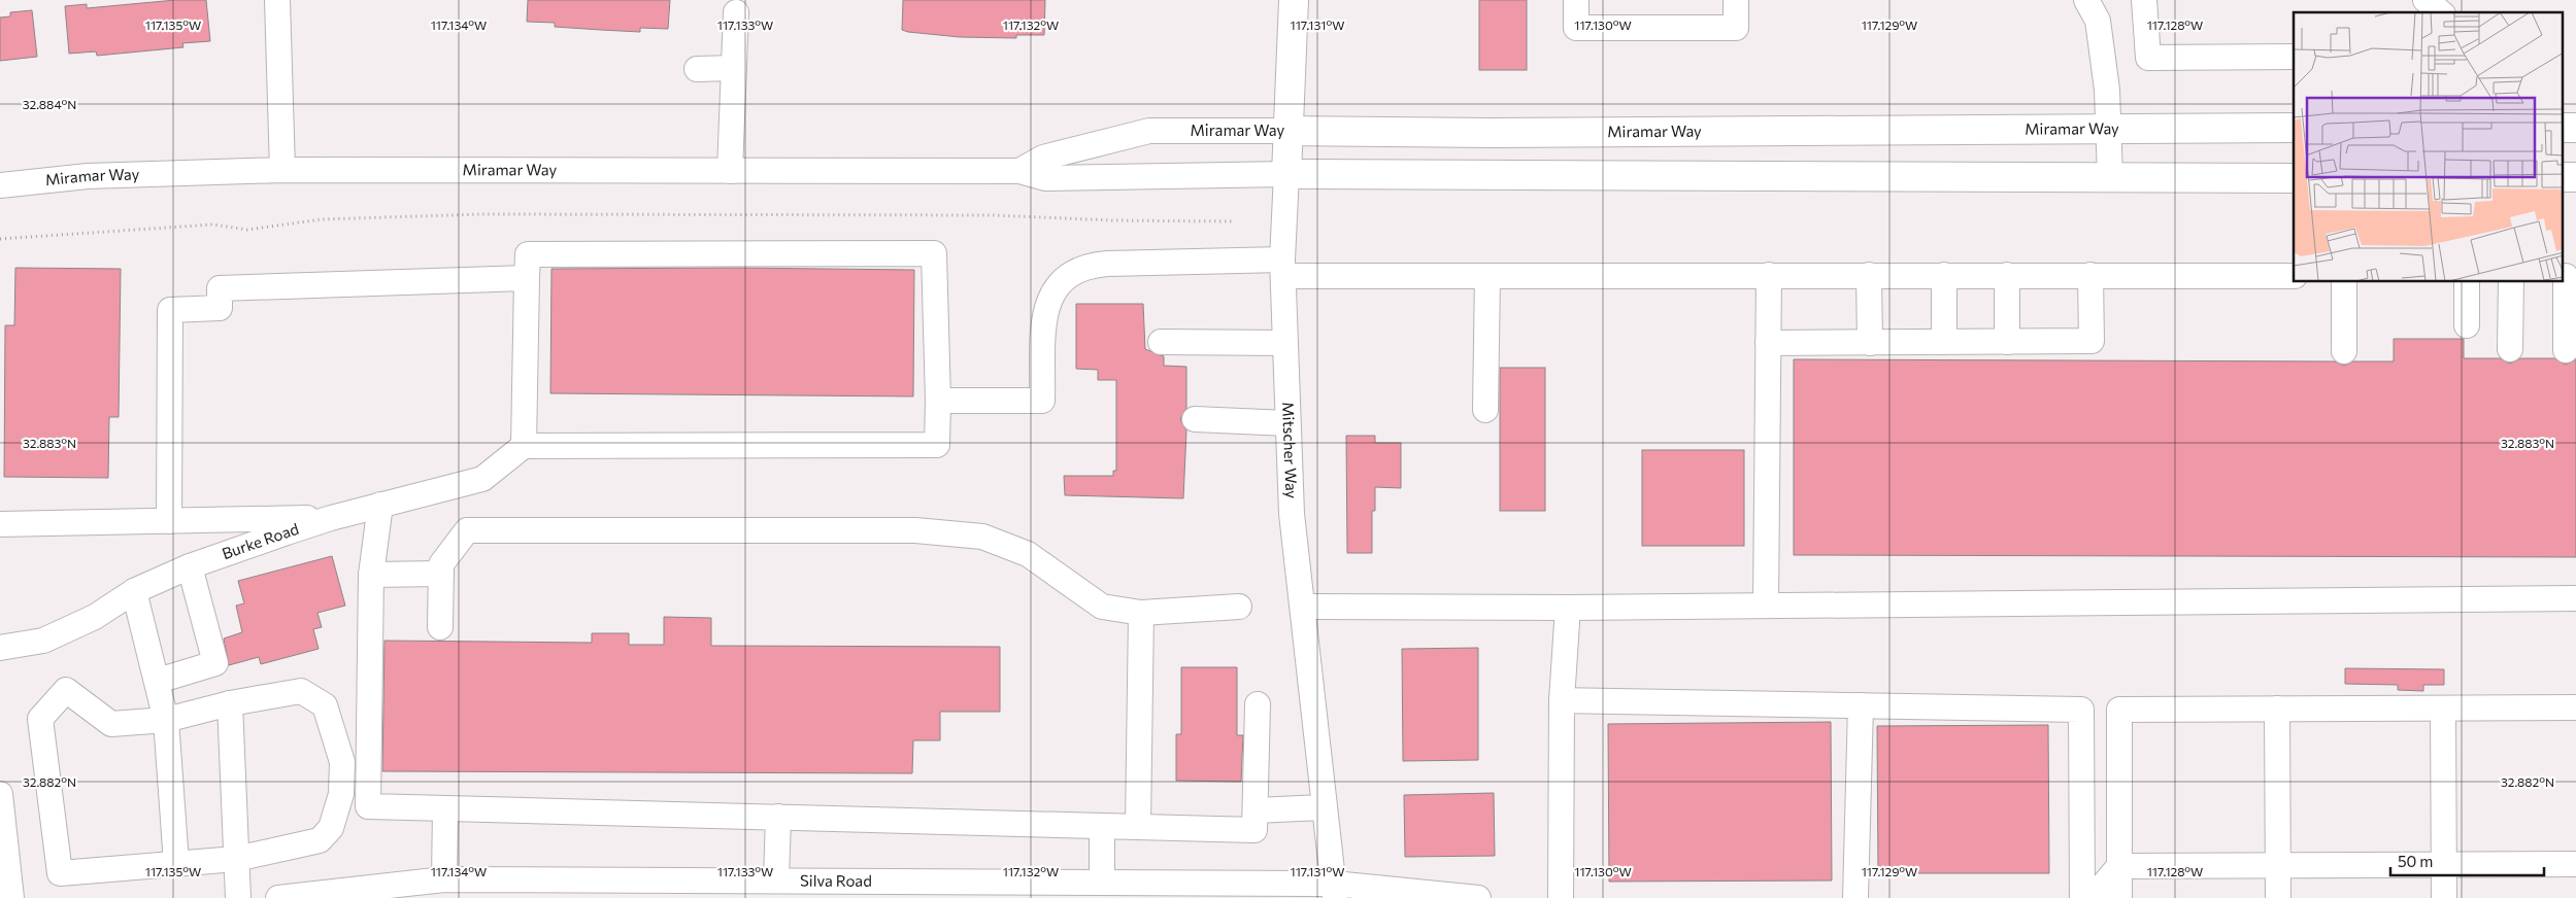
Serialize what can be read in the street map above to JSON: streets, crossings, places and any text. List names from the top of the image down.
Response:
{
  "streets": {
    "main road": ["Miramar Way", "Mitscher Way"],
    "street": ["Burke Road", "Silva Road"]
  },
  "crossings": [
    ["Miramar Way", "Mitscher Way"],
    ["Mitscher Way", "Silva Road"]
  ],
  "scale_bar": "50 m",
  "coordinates": [
    "117.135°W",
    "117.134°W",
    "117.133°W",
    "117.132°W",
    "117.131°W",
    "117.130°W",
    "117.129°W",
    "117.128°W",
    "32.884°N",
    "32.883°N",
    "32.882°N"
  ]
}
